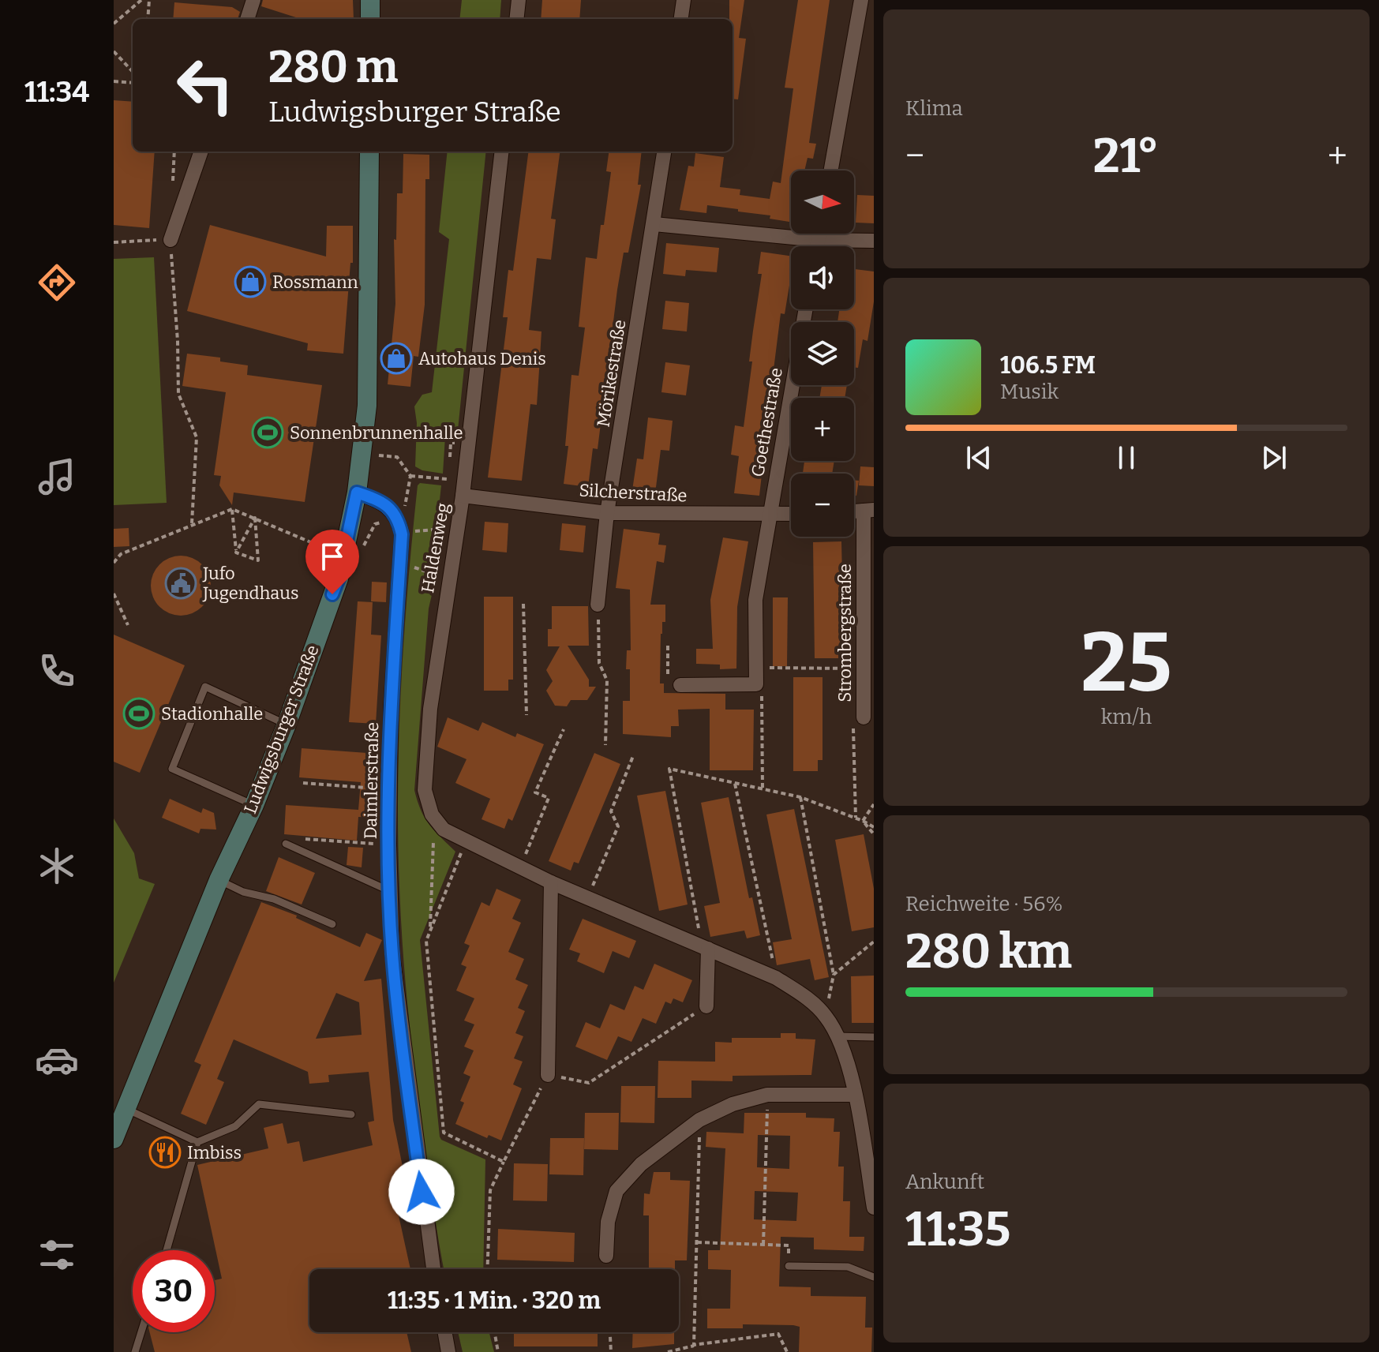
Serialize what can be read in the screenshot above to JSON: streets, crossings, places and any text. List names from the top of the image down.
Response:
{
  "streets": {
    "street": [
      "Mörikestraße",
      "Goethestraße",
      "Silcherstraße",
      "Haldenweg",
      "Strombergstraße",
      "Ludwigsburger Straße",
      "Daimlerstraße"
    ]
  },
  "crossings": [
    ["Mörikestraße", "Silcherstraße"],
    ["Goethestraße", "Silcherstraße"],
    ["Silcherstraße", "Haldenweg"]
  ],
  "places": {
    "shop": ["Rossmann", "Autohaus Denis"],
    "sports": ["Sonnenbrunnenhalle", "Stadionhalle"],
    "public building": ["Jufo Jugendhaus"],
    "restaurant": ["Imbiss"]
  },
  "north": "right",
  "page": {
    "tabs": "11:34",
    "tile": [
      "Klima",
      ["25", "km/h"],
      ["Reichweite · 56%", "280 km"],
      ["Ankunft", "11:35"]
    ],
    "turn": ["280 m", "Ludwigsburger Straße"],
    "heat": ["−", "21°", "+"],
    "map_buttons": ["+", "−"],
    "song": ["106.5 FM", "Musik"],
    "limit": "30",
    "trip": "11:35 · 1 Min. · 320 m"
  }
}
